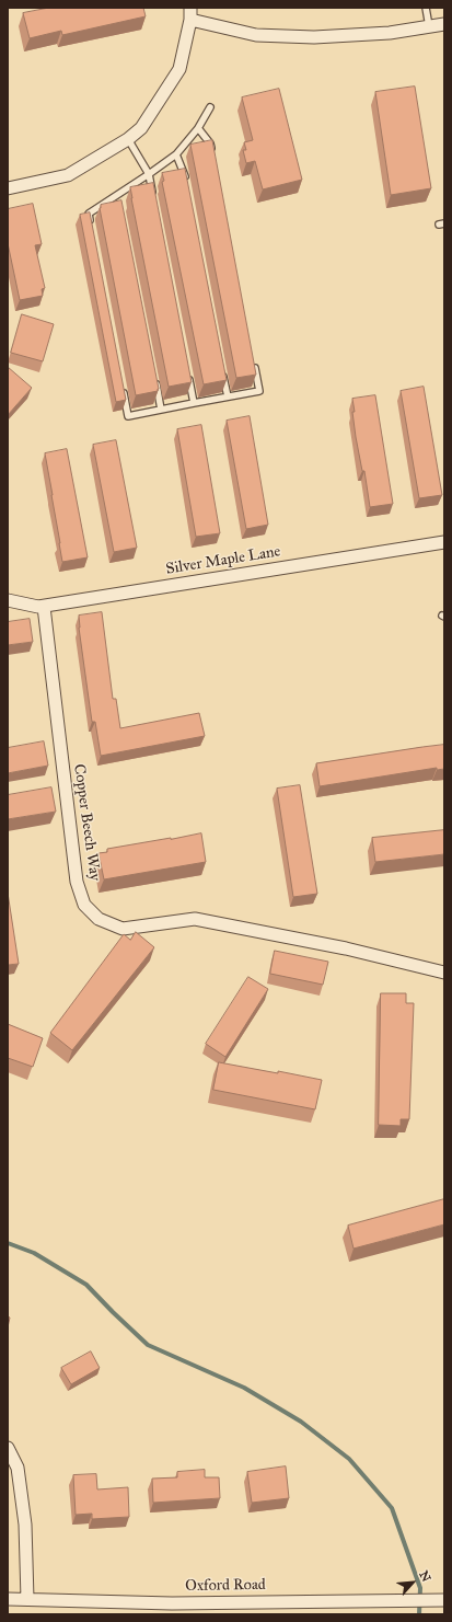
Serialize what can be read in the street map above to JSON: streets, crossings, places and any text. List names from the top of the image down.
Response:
{
  "streets": {
    "street": ["Silver Maple Lane", "Copper Beech Way", "Oxford Road"]
  },
  "crossings": [
    ["Silver Maple Lane", "Copper Beech Way"]
  ],
  "north": "top right"
}
